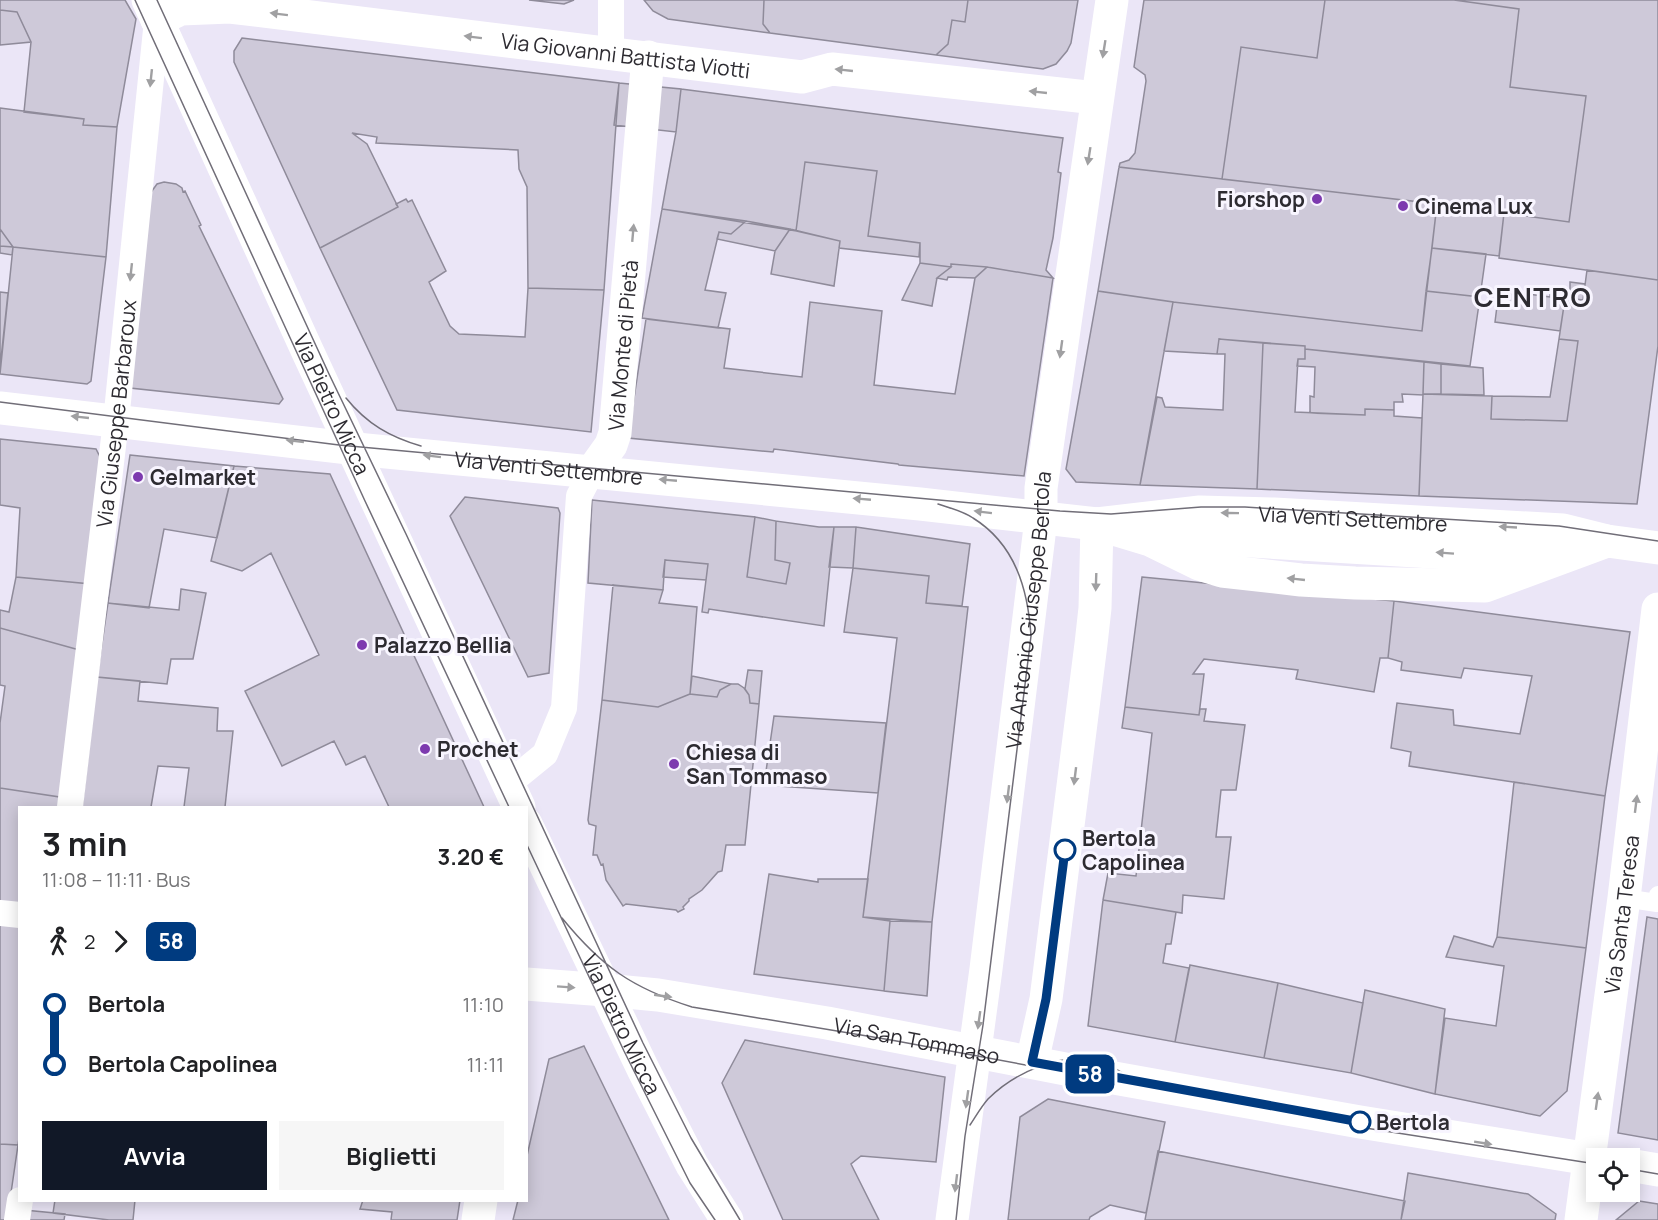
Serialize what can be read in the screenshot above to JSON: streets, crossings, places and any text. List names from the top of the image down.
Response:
{
  "streets": {
    "street": [
      "Via Giovanni Battista Viotti",
      "Via Monte di Pietà",
      "Via Pietro Micca",
      "Via Giuseppe Barbaroux",
      "Via Venti Settembre",
      "Via Antonio Giuseppe Bertola",
      "Via Santa Teresa",
      "Via San Tommaso"
    ]
  },
  "crossings": [
    ["Via Giovanni Battista Viotti", "Via Monte di Pietà"],
    ["Via Giovanni Battista Viotti", "Via Pietro Micca"],
    ["Via Giovanni Battista Viotti", "Via Giuseppe Barbaroux"],
    ["Via Giovanni Battista Viotti", "Via Antonio Giuseppe Bertola"],
    ["Via Monte di Pietà", "Via Pietro Micca"],
    ["Via Monte di Pietà", "Via Venti Settembre"],
    ["Via Pietro Micca", "Via Giuseppe Barbaroux"],
    ["Via Pietro Micca", "Via Venti Settembre"],
    ["Via Pietro Micca", "Via San Tommaso"],
    ["Via Giuseppe Barbaroux", "Via Venti Settembre"],
    ["Via Venti Settembre", "Via Antonio Giuseppe Bertola"],
    ["Via Antonio Giuseppe Bertola", "Via San Tommaso"]
  ],
  "one_way": [
    "Via Giovanni Battista Viotti",
    "Via Monte di Pietà",
    "Via Giuseppe Barbaroux",
    "Via Venti Settembre",
    "Via Santa Teresa",
    "Via San Tommaso"
  ],
  "districts": ["CENTRO"],
  "places": [
    "Fiorshop",
    "Cinema Lux",
    "Gelmarket",
    "Palazzo Bellia",
    "Prochet",
    "Chiesa di San Tommaso",
    "Bertola Capolinea",
    "Bertola"
  ],
  "lines": ["bus line 58"],
  "page": {
    "on_map": "58",
    "heading": ["3 min", "11:08 – 11:11 · Bus", "3.20 €"],
    "legs": ["2", "58"],
    "list": [
      {
        "name": "Bertola",
        "value": "11:10"
      },
      {
        "name": "Bertola Capolinea",
        "value": "11:11"
      }
    ],
    "buttons": ["Avvia", "Biglietti"]
  }
}
